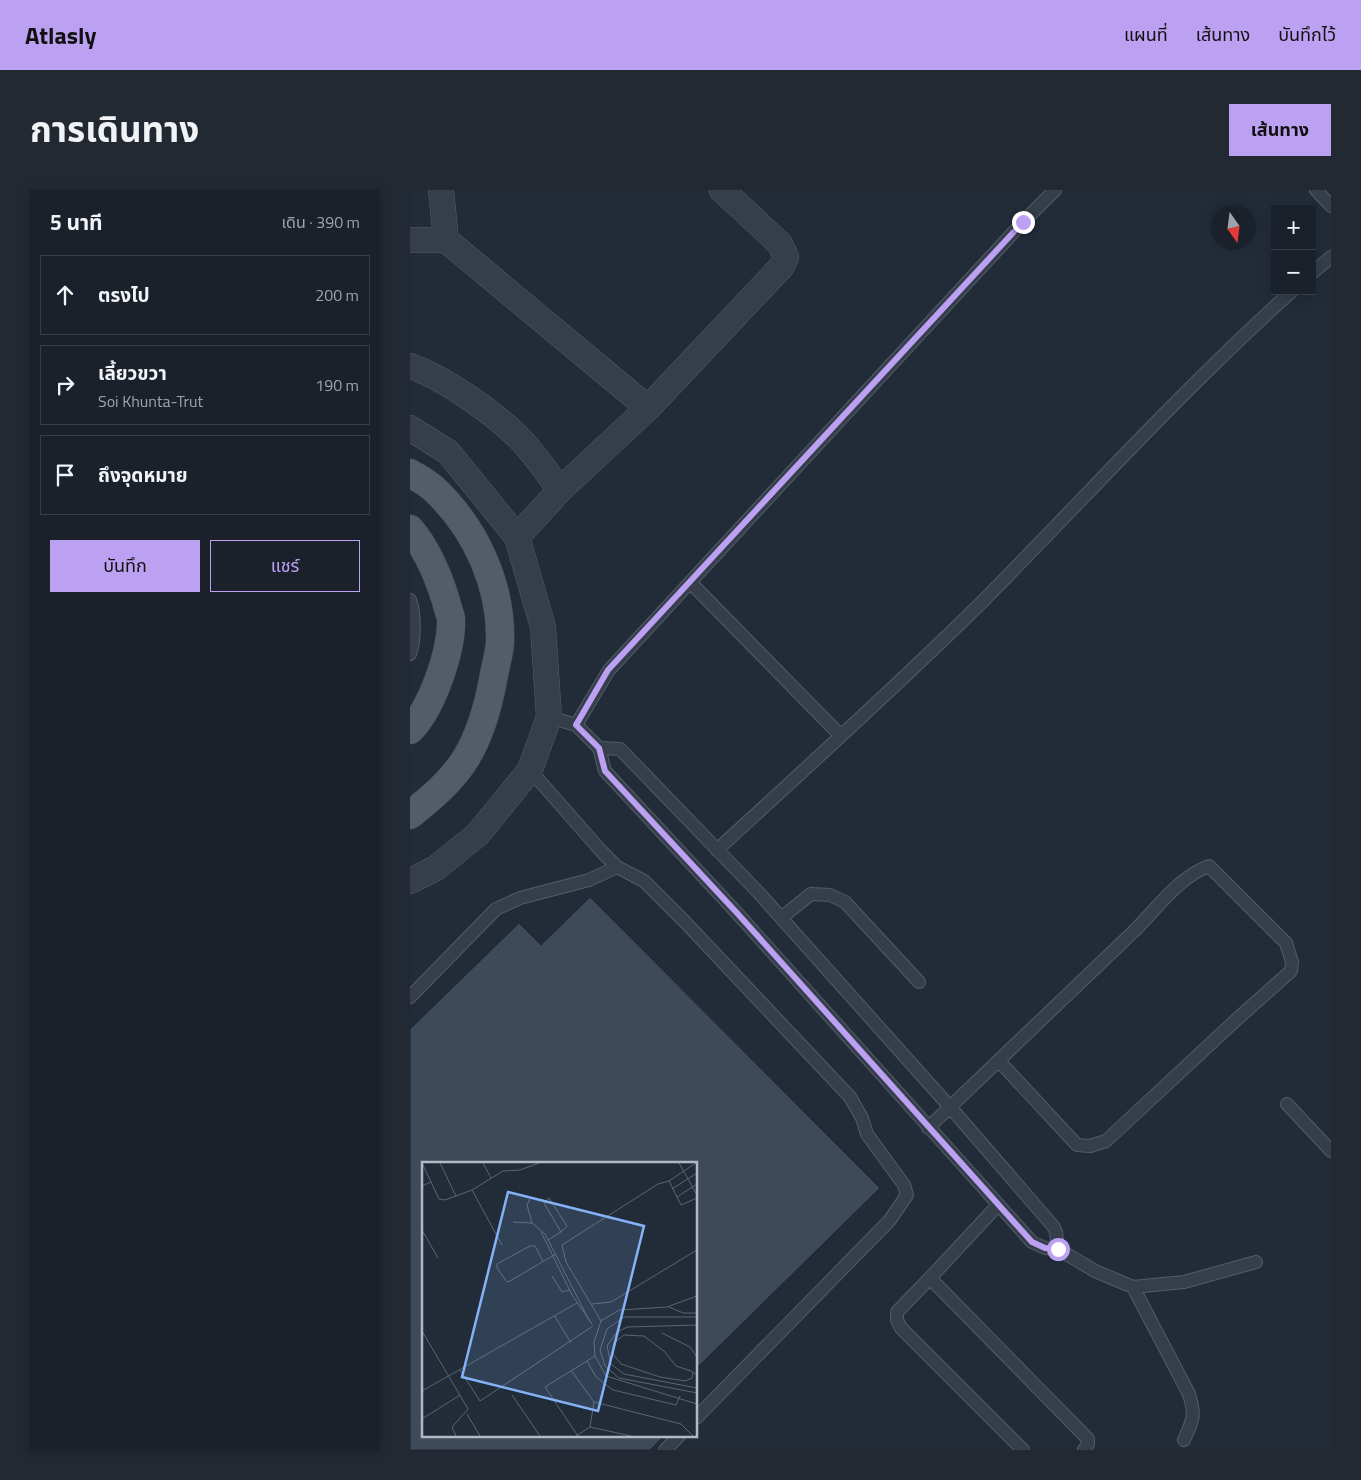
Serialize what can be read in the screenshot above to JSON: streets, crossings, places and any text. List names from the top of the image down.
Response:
{
  "north": "bottom",
  "page": {
    "header": "Atlasly",
    "nav": ["แผนที่", "เส้นทาง", "บันทึกไว้"],
    "title": "การเดินทาง",
    "buttons": [
      "เส้นทาง",
      ["บันทึก", "แชร์"]
    ],
    "heading": ["5 นาที", "เดิน · 390 m"],
    "map_buttons": ["+", "−"],
    "list": [
      ["ตรงไป", "200 m"],
      ["เลี้ยวขวา", "Soi Khunta-Trut", "190 m"],
      "ถึงจุดหมาย"
    ]
  }
}
